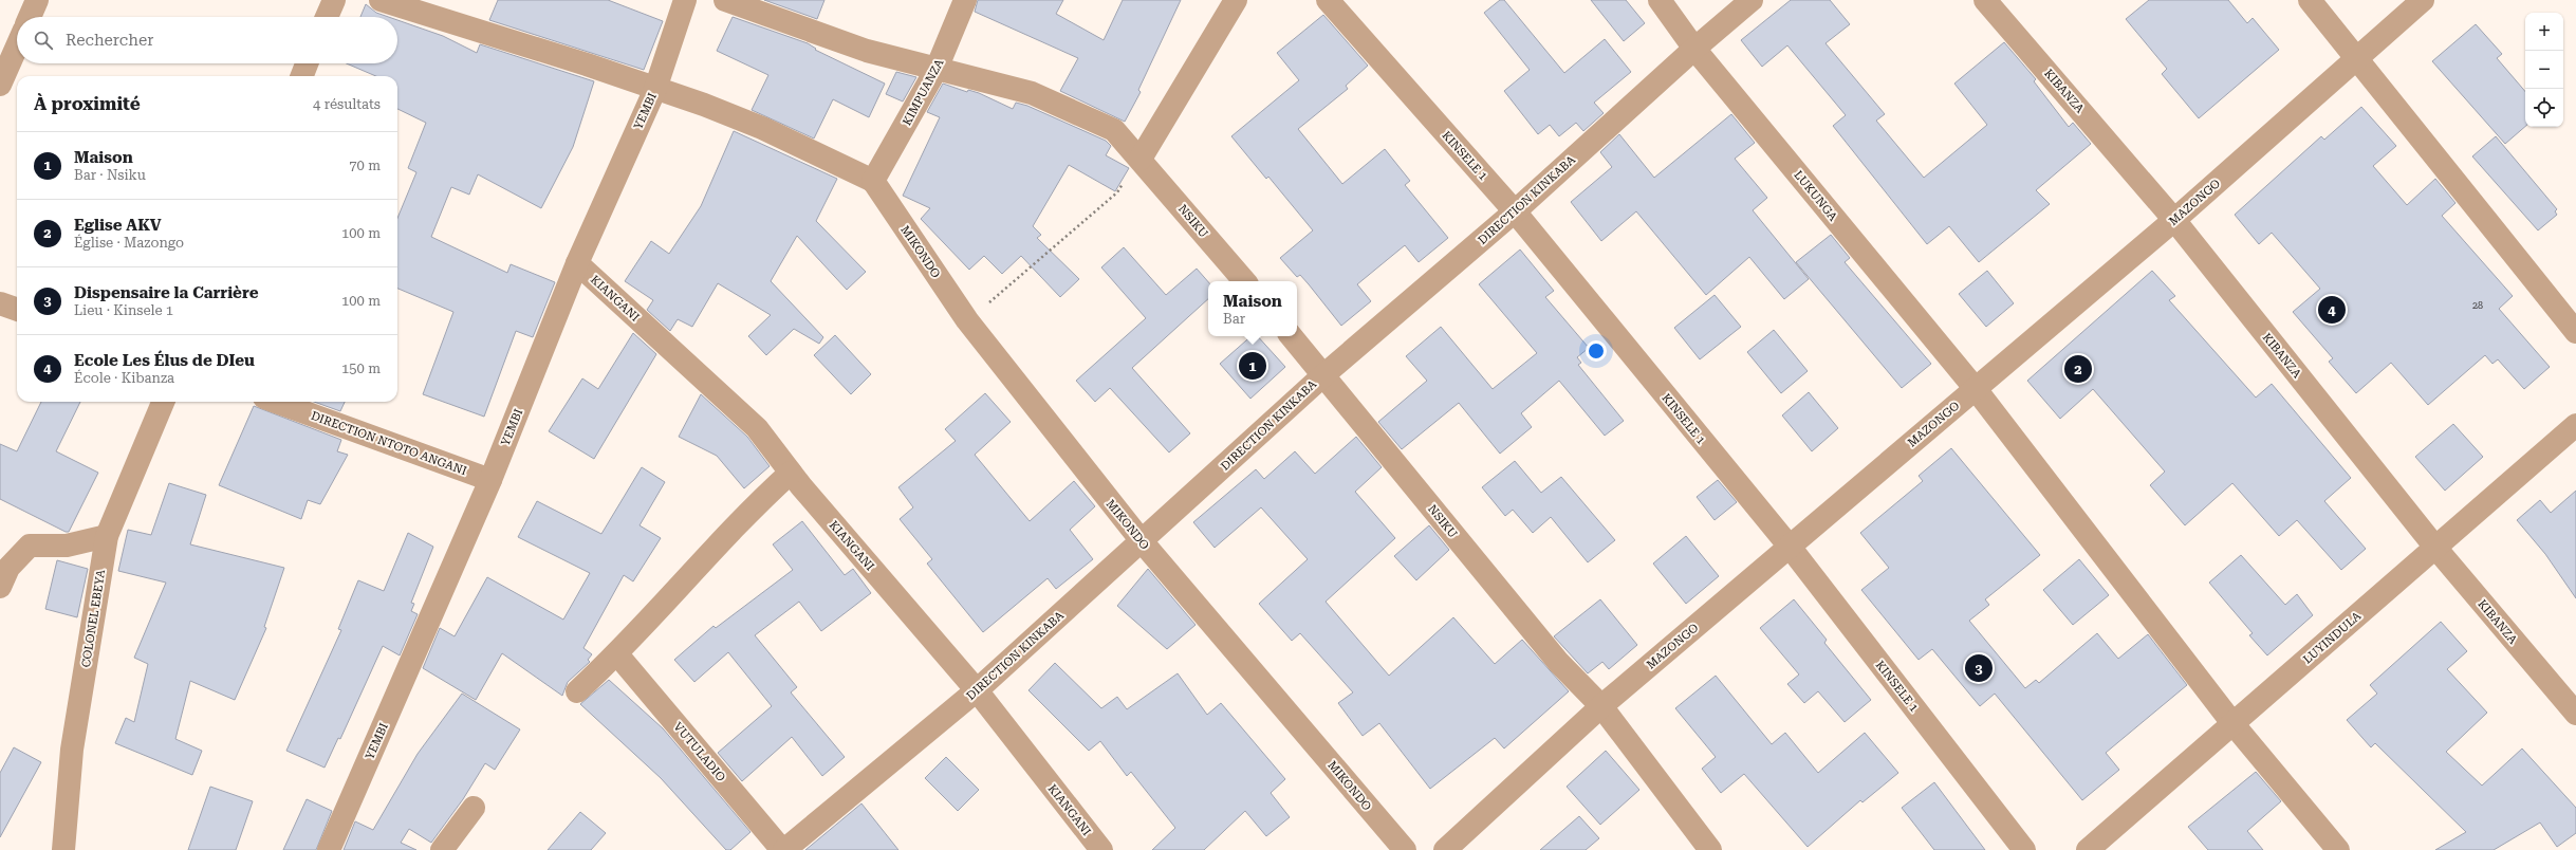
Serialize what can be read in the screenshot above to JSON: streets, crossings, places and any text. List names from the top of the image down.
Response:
{
  "streets": {
    "street": [
      "KIBANZA",
      "KIMPUANZA",
      "YEMBI",
      "KINSELE 1",
      "LUKUNGA",
      "DIRECTION KINKABA",
      "MAZONGO",
      "NSIKU",
      "MIKONDO",
      "KIANGANI",
      "DIRECTION NTOTO ANGANI",
      "COLONEL EBEYA",
      "LUYINDULA",
      "VUTULADIO"
    ]
  },
  "crossings": [
    ["KIBANZA", "MAZONGO"],
    ["KIBANZA", "LUYINDULA"],
    ["KIMPUANZA", "NSIKU"],
    ["KIMPUANZA", "MIKONDO"],
    ["YEMBI", "KIANGANI"],
    ["YEMBI", "DIRECTION NTOTO ANGANI"],
    ["KINSELE 1", "DIRECTION KINKABA"],
    ["KINSELE 1", "MAZONGO"],
    ["LUKUNGA", "DIRECTION KINKABA"],
    ["LUKUNGA", "MAZONGO"],
    ["LUKUNGA", "LUYINDULA"],
    ["DIRECTION KINKABA", "NSIKU"],
    ["DIRECTION KINKABA", "MIKONDO"],
    ["DIRECTION KINKABA", "KIANGANI"],
    ["DIRECTION KINKABA", "VUTULADIO"],
    ["MAZONGO", "NSIKU"]
  ],
  "house_numbers": ["28"],
  "page": {
    "map_buttons": ["+", "−"],
    "search": "Rechercher",
    "heading": ["À proximité", "4 résultats"],
    "list": [
      {
        "mark": "1",
        "name": "Maison",
        "note": "Bar · Nsiku",
        "value": "70 m"
      },
      {
        "mark": "2",
        "name": "Eglise AKV",
        "note": "Église · Mazongo",
        "value": "100 m"
      },
      {
        "mark": "3",
        "name": "Dispensaire la Carrière",
        "note": "Lieu · Kinsele 1",
        "value": "100 m"
      },
      {
        "mark": "4",
        "name": "Ecole Les Élus de DIeu",
        "note": "École · Kibanza",
        "value": "150 m"
      }
    ],
    "popup": ["Maison", "Bar"],
    "pins": [
      "4",
      "1",
      "2",
      "3"
    ]
  }
}
